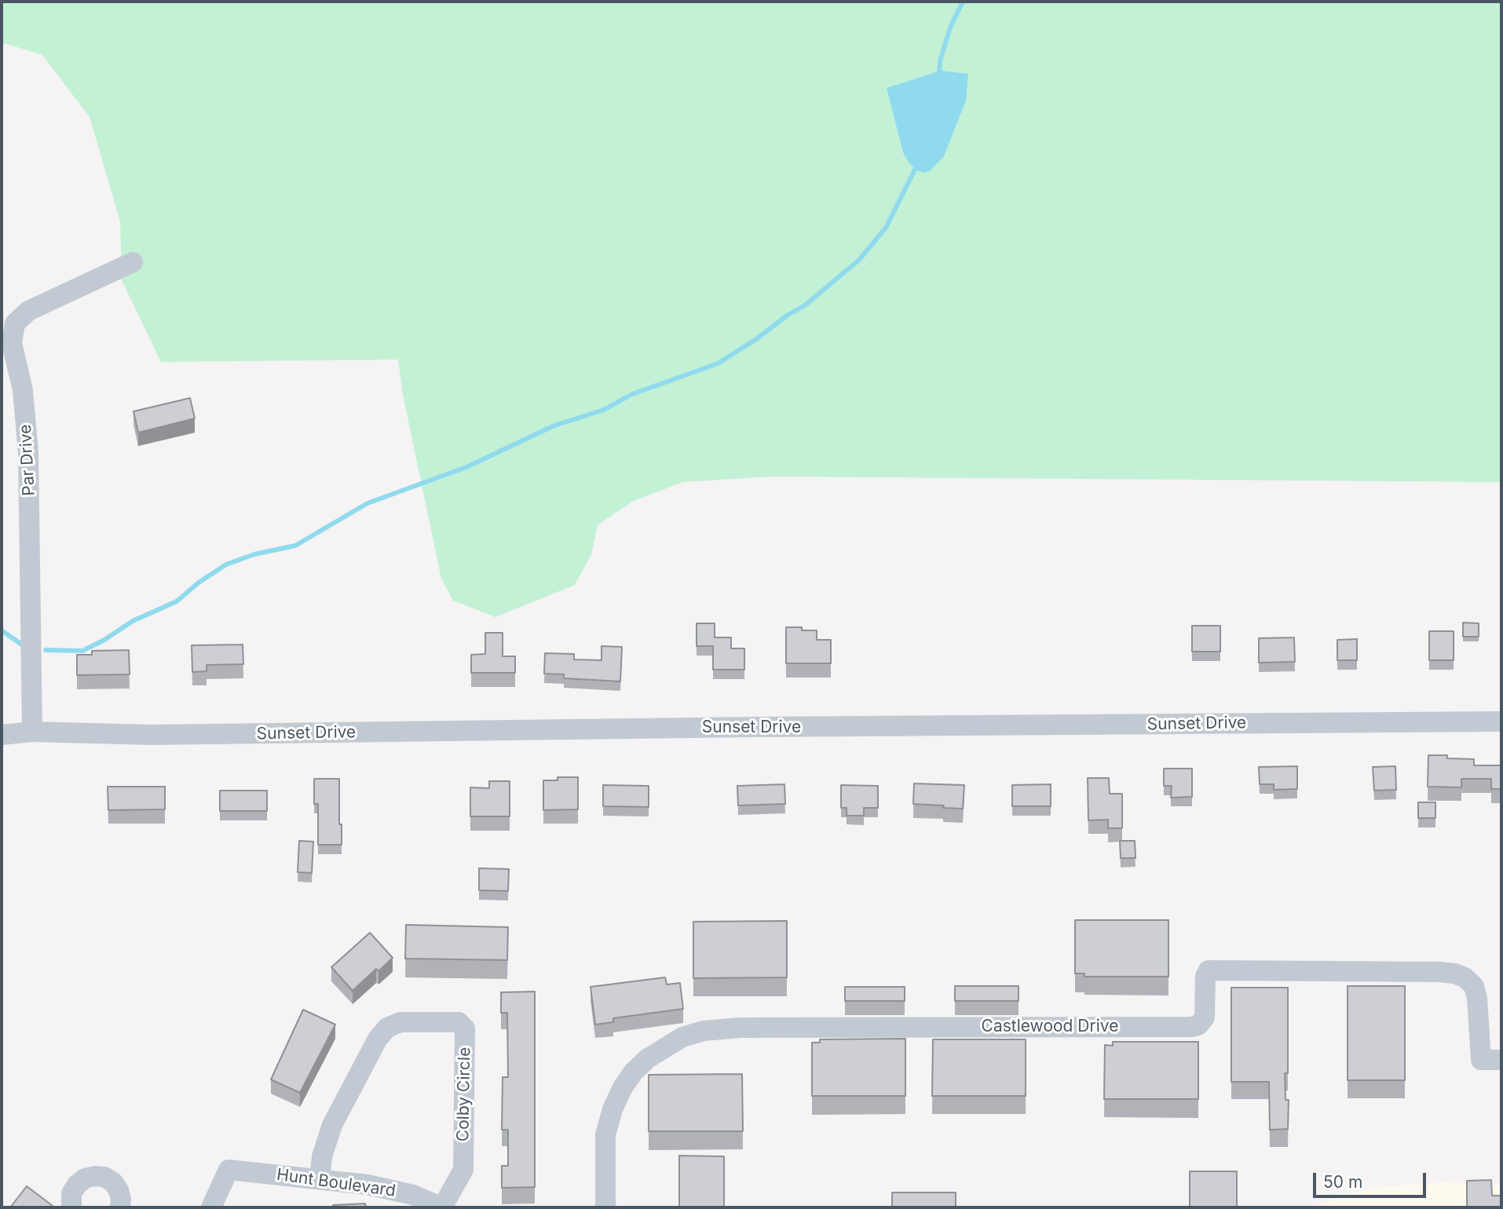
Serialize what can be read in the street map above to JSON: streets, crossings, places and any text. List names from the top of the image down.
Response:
{
  "streets": {
    "street": [
      "Par Drive",
      "Sunset Drive",
      "Castlewood Drive",
      "Colby Circle",
      "Hunt Boulevard"
    ]
  },
  "crossings": [
    ["Par Drive", "Sunset Drive"],
    ["Colby Circle", "Hunt Boulevard"]
  ],
  "scale_bar": "50 m"
}
